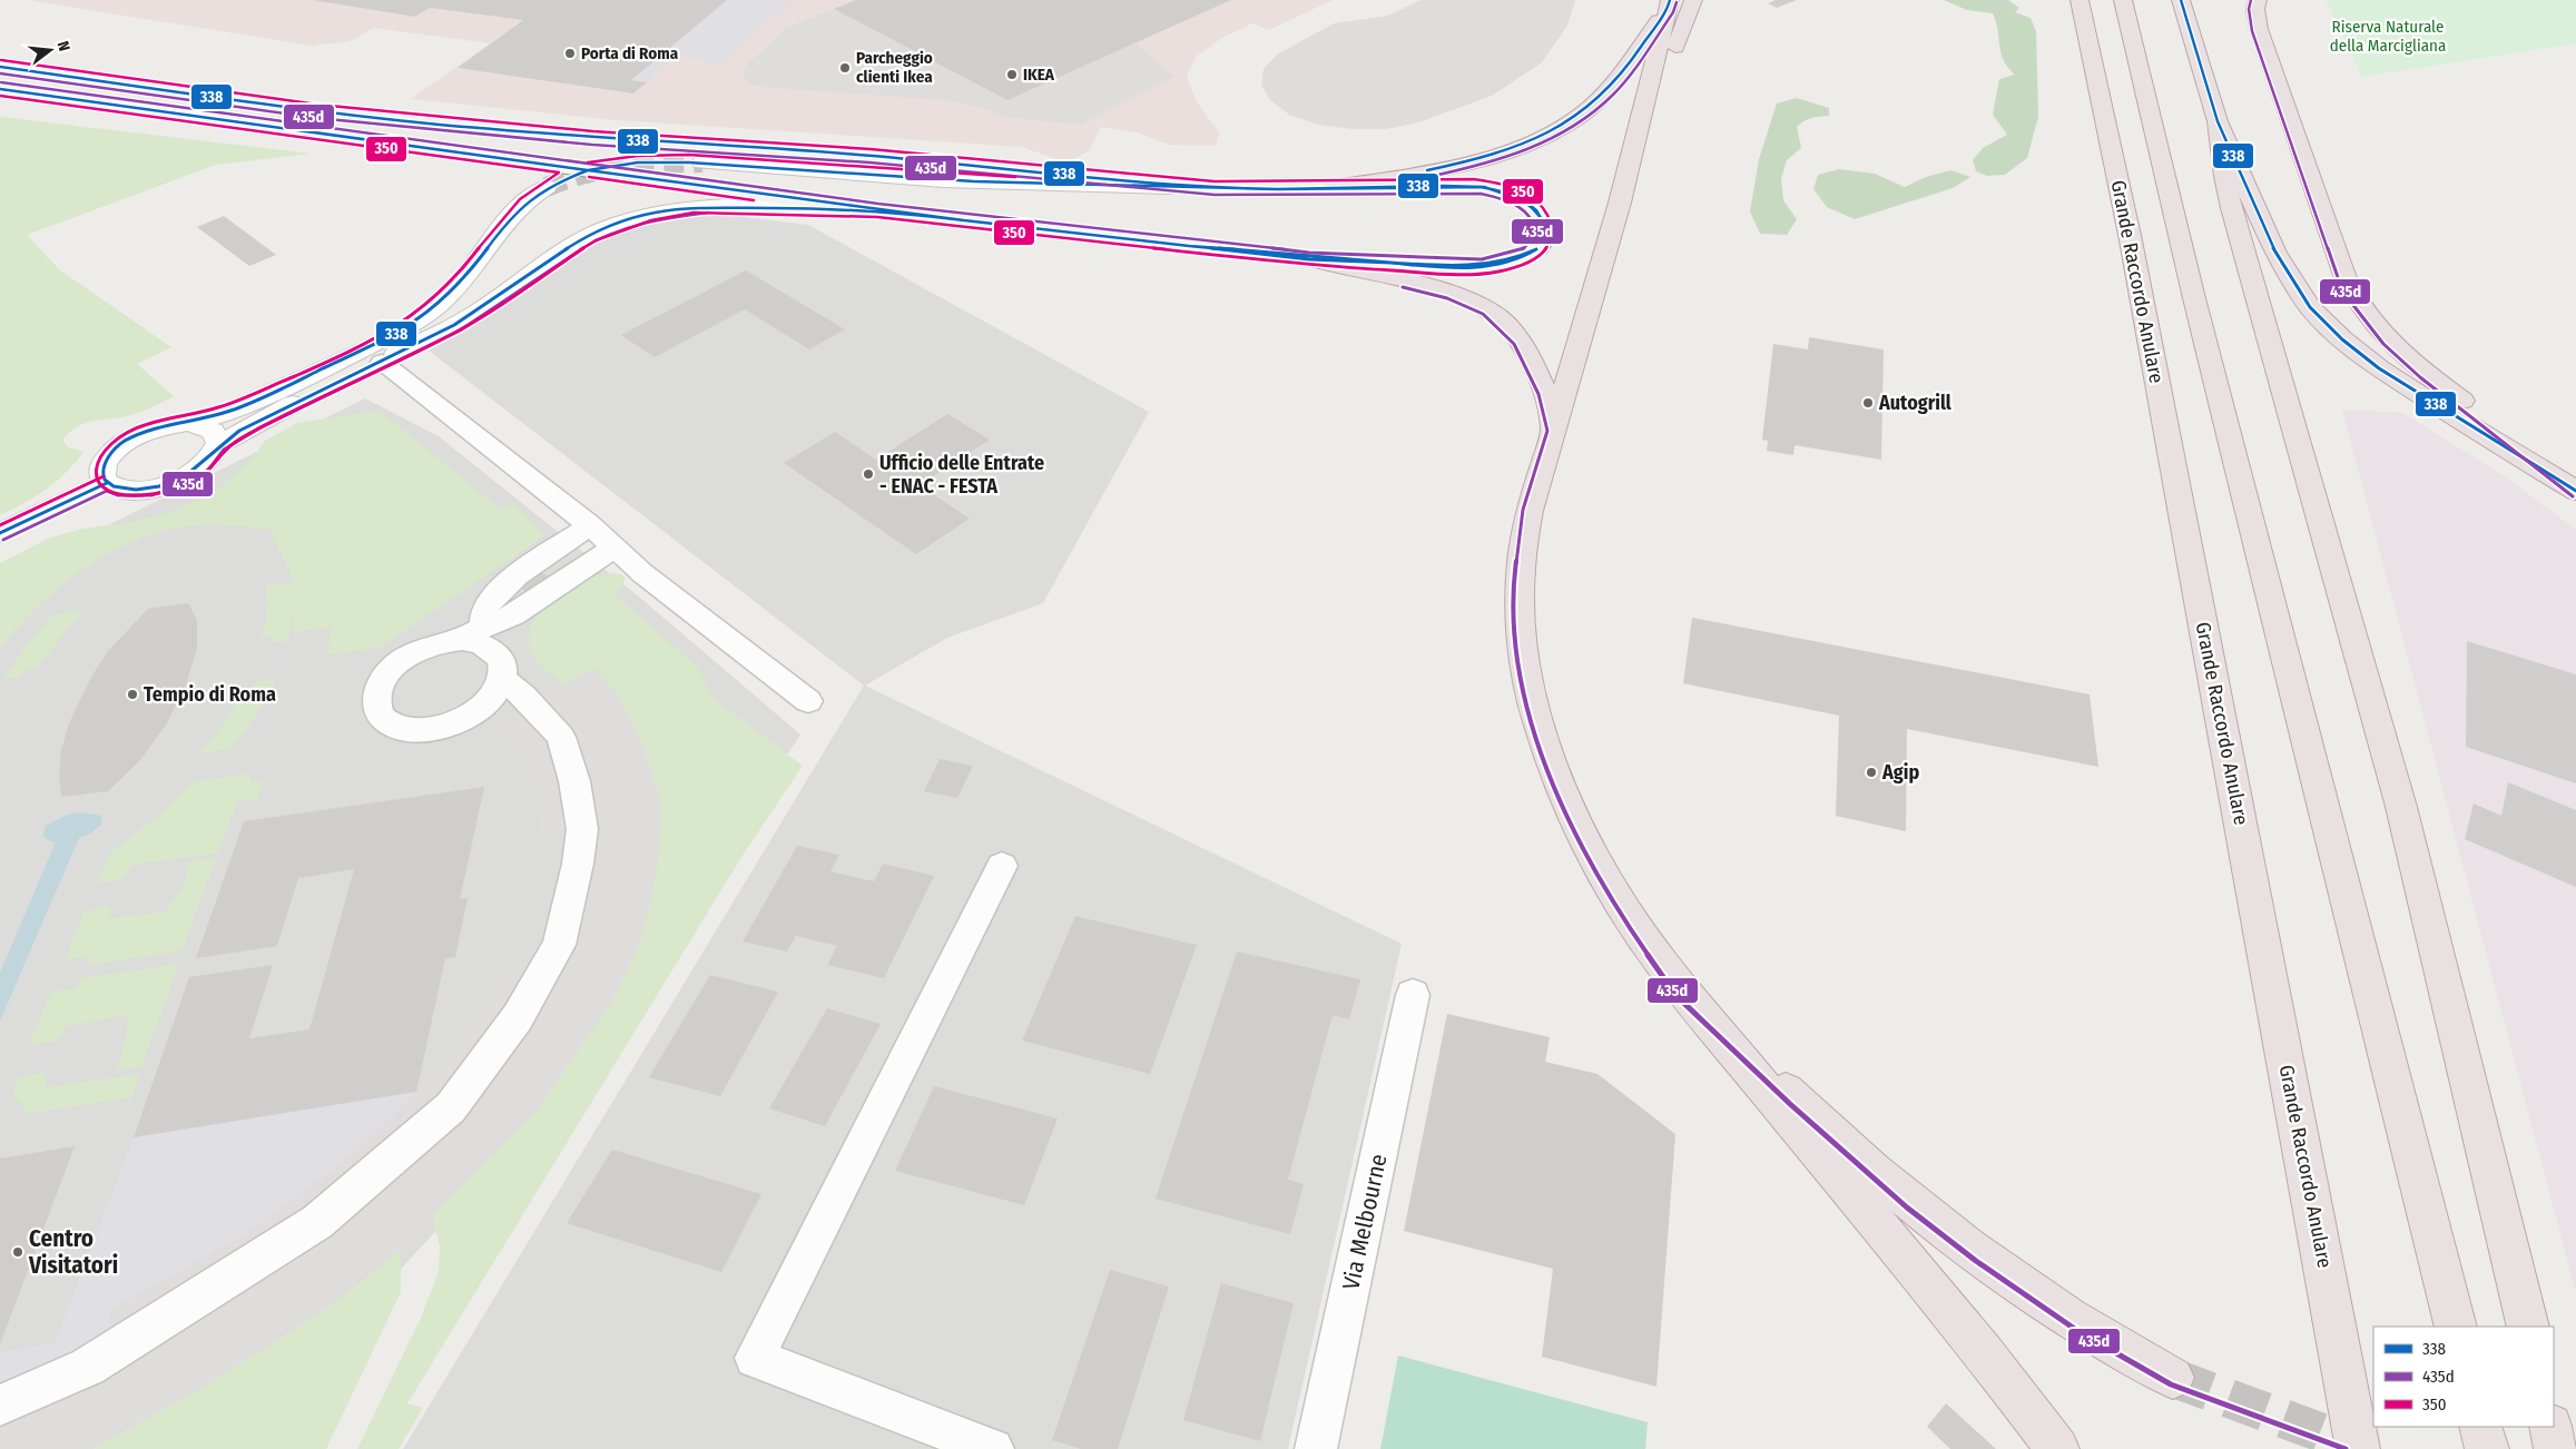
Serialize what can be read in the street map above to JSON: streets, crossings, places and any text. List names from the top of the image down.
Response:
{
  "streets": {
    "highway": ["Grande Raccordo Anulare"],
    "street": ["Via Melbourne"]
  },
  "parks": ["Riserva Naturale della Marcigliana"],
  "places": [
    "Porta di Roma",
    "Parcheggio clienti Ikea",
    "IKEA",
    "Autogrill",
    "Ufficio delle Entrate - ENAC - FESTA",
    "Tempio di Roma",
    "Agip",
    "Centro Visitatori"
  ],
  "lines": ["transit line 338", "transit line 435d", "transit line 350"],
  "legend": ["338", "435d", "350"],
  "north": "right"
}
